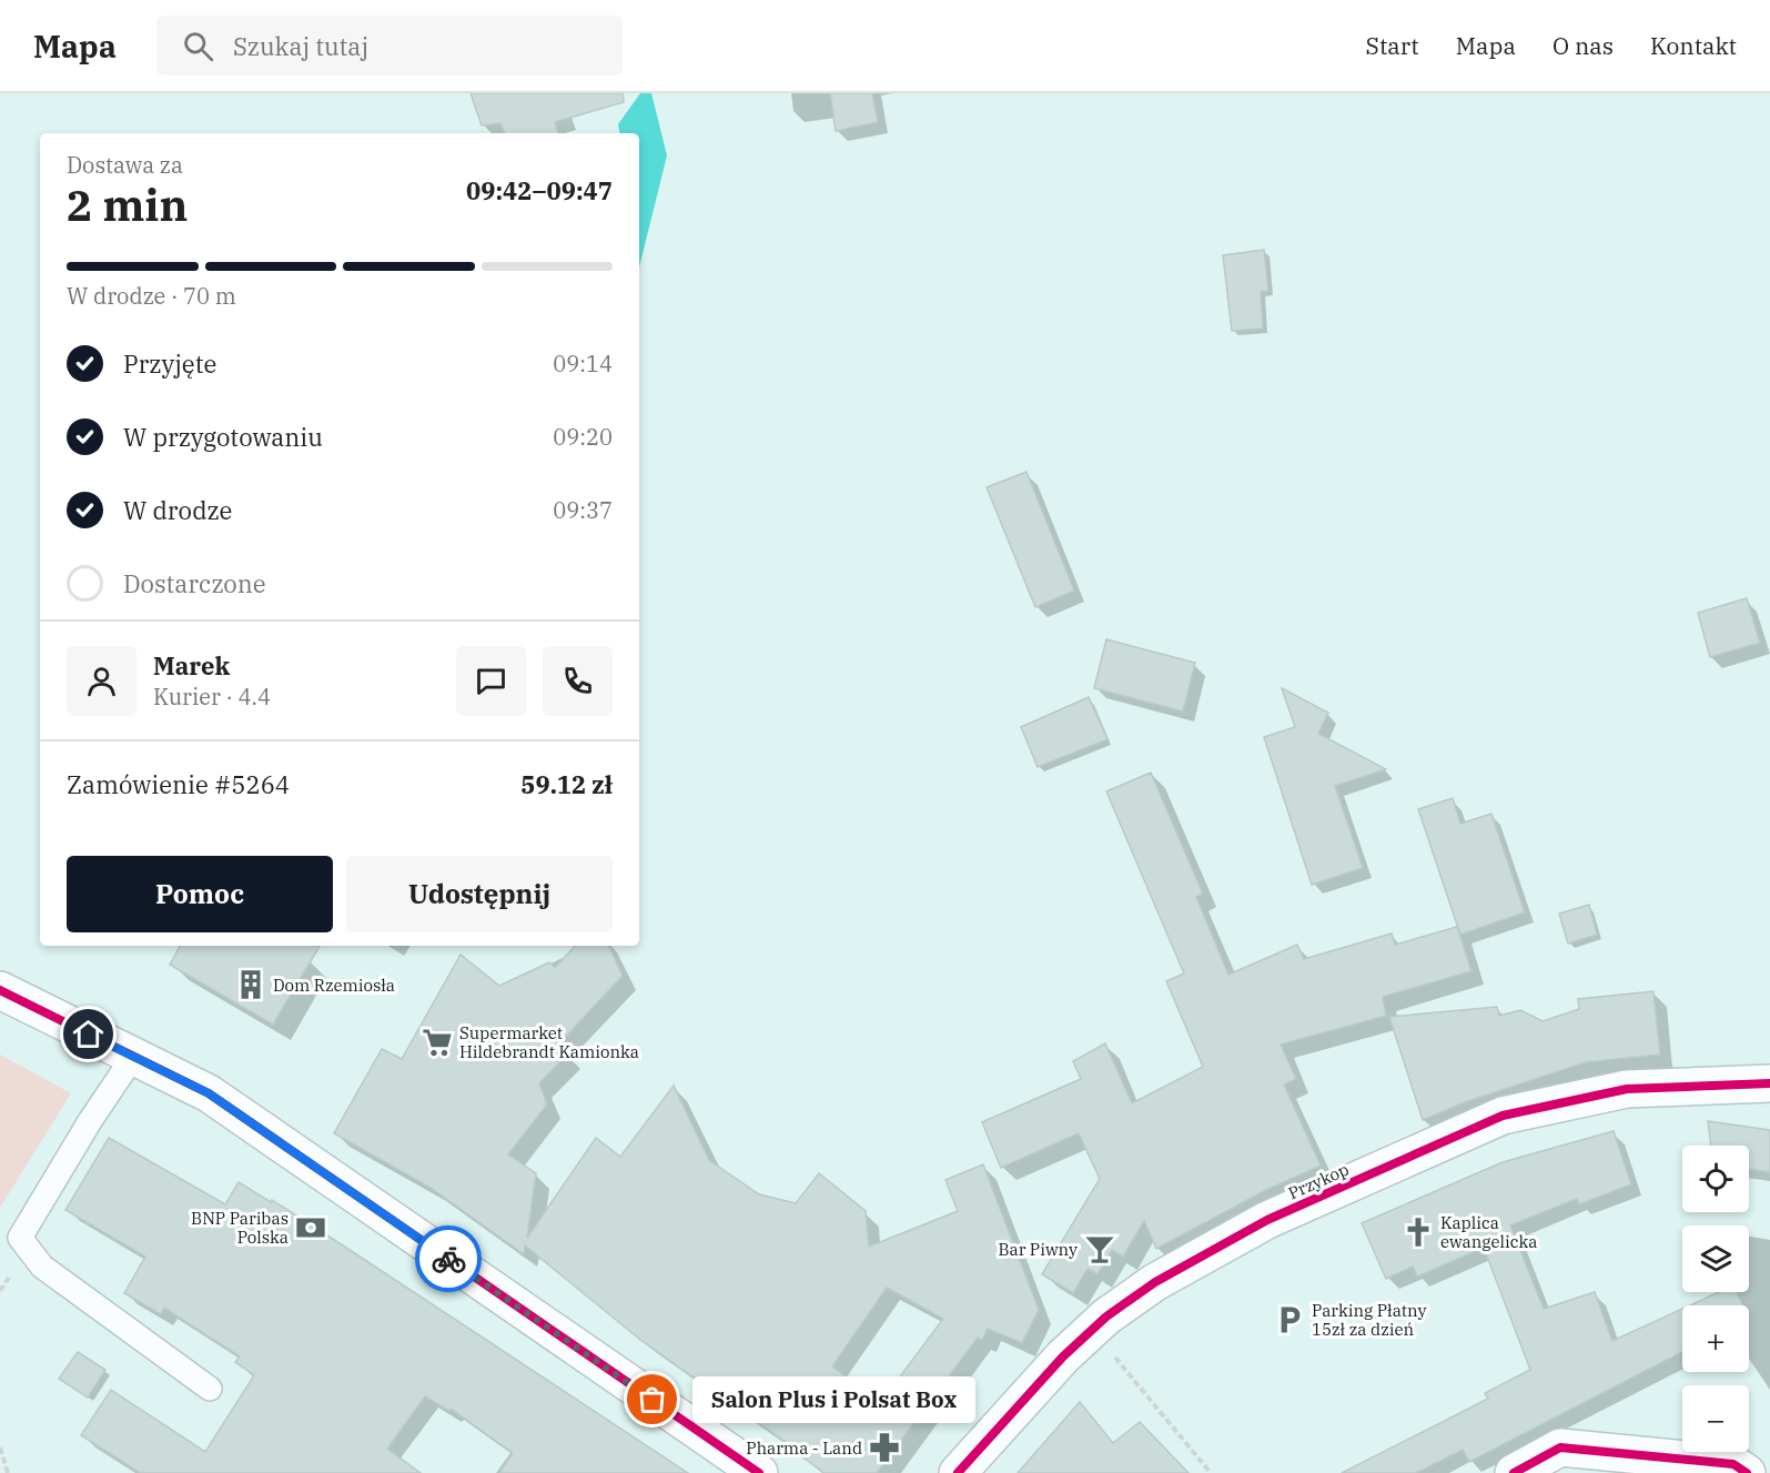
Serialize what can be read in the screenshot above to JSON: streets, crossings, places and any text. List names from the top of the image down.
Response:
{
  "streets": {
    "street": ["Przykop"]
  },
  "places": {
    "building": ["Dom Rzemiosła"],
    "supermarket": ["Supermarket Hildebrandt Kamionka"],
    "bank": ["BNP Paribas Polska"],
    "church": ["Kaplica ewangelicka"],
    "bar": ["Bar Piwny"],
    "parking": ["Parking Płatny 15zł za dzień"],
    "other": ["Salon Plus i Polsat Box"],
    "pharmacy": ["Pharma - Land"]
  },
  "page": {
    "header": "Mapa",
    "search": "Szukaj tutaj",
    "nav": [
      "Start",
      "Mapa",
      "O nas",
      "Kontakt"
    ],
    "heading": ["2 min", "Dostawa za", "09:42–09:47"],
    "panel": [
      "Marek",
      "Kurier · 4.4",
      "Zamówienie #5264",
      "59.12 zł"
    ],
    "bar": "W drodze · 70 m",
    "list": [
      ["Przyjęte", "09:14"],
      ["W przygotowaniu", "09:20"],
      ["W drodze", "09:37"],
      "Dostarczone"
    ],
    "buttons": ["Pomoc", "Udostępnij"],
    "map_buttons": ["+", "−"],
    "bubble": "Salon Plus i Polsat Box"
  }
}
